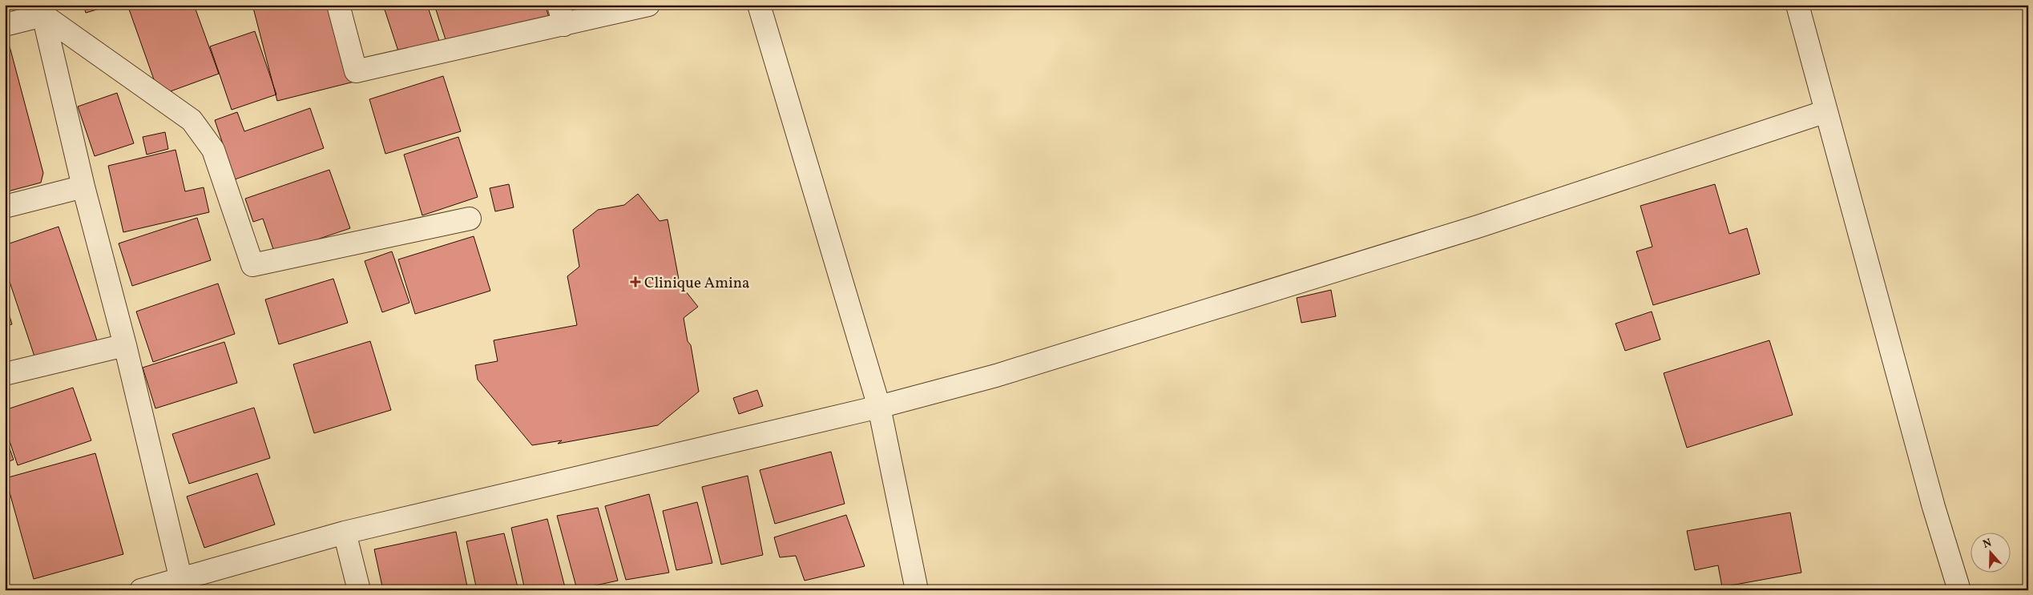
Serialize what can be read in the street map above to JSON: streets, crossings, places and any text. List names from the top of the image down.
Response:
{
  "places": {
    "health": ["Clinique Amina"]
  },
  "north": "top"
}
